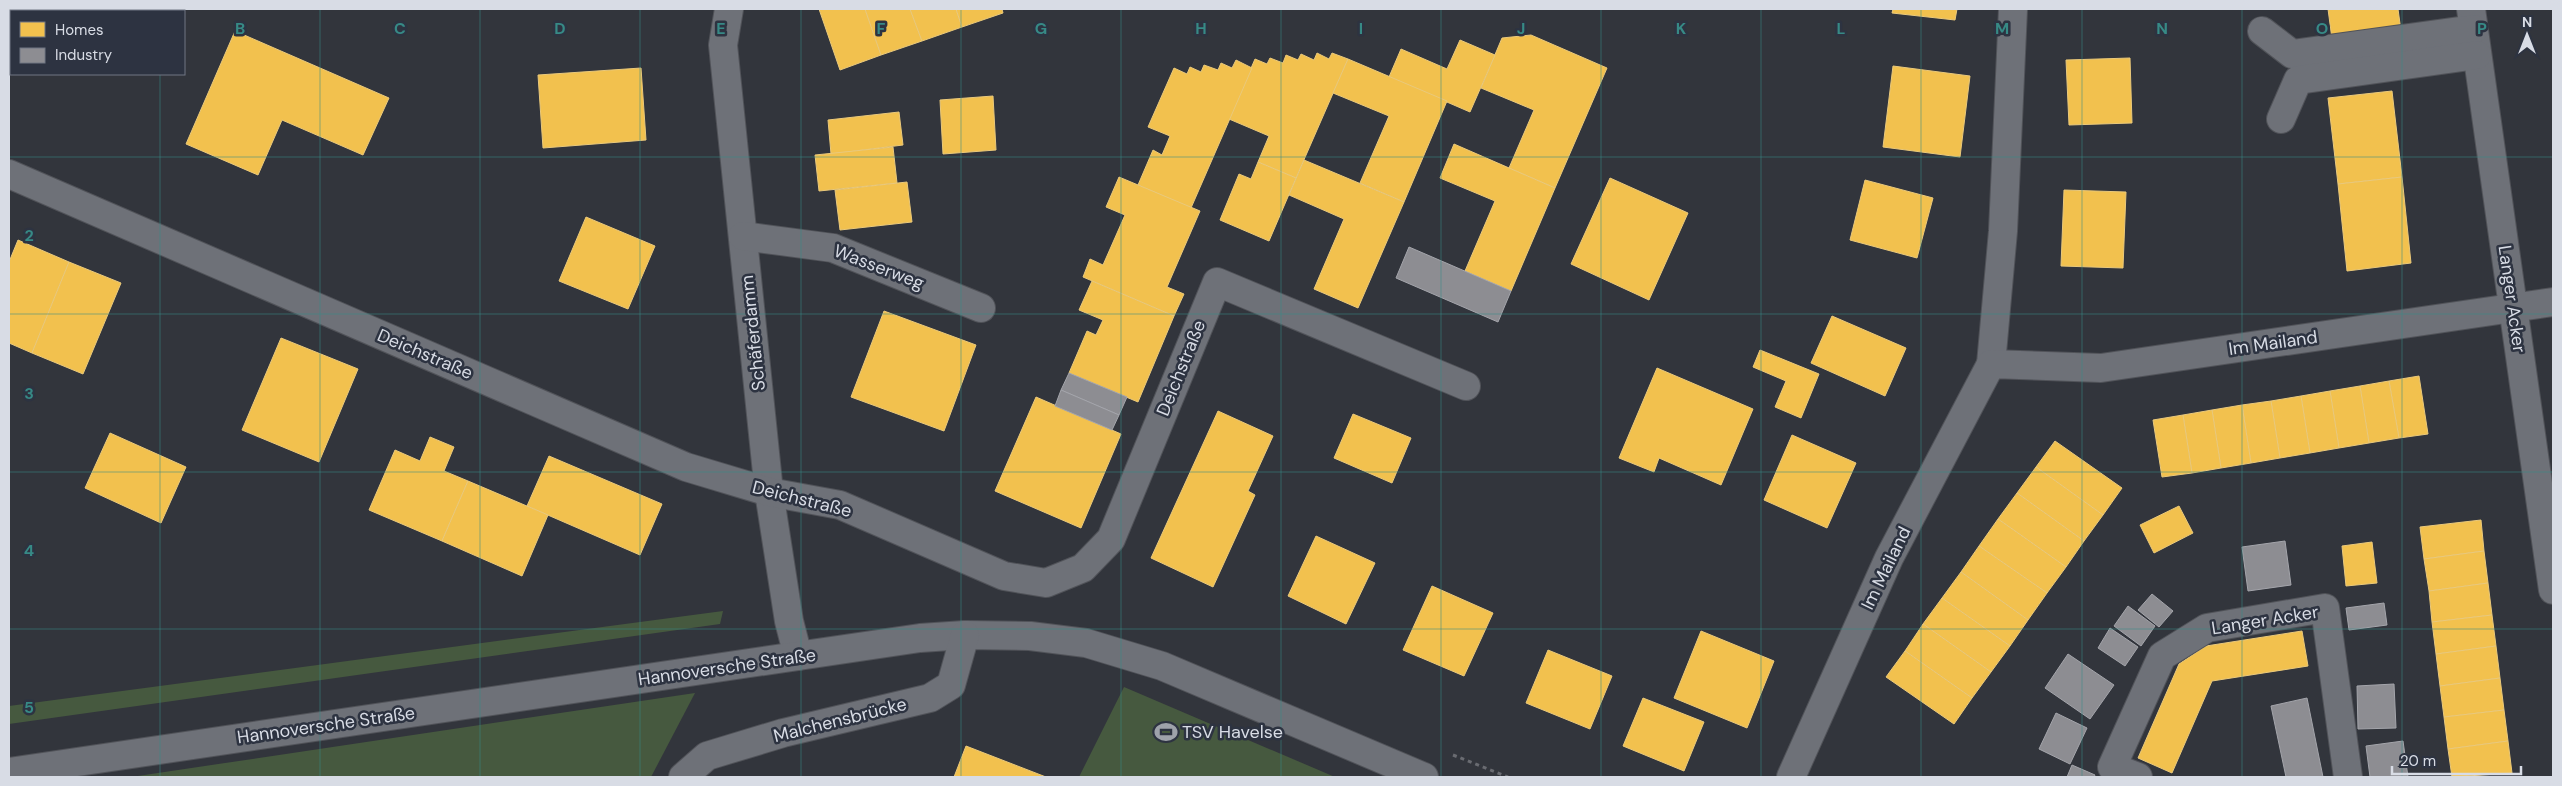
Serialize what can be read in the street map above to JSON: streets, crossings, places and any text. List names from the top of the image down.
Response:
{
  "streets": {
    "street": [
      "Wasserweg",
      "Langer Acker",
      "Schäferdamm",
      "Im Mailand",
      "Deichstraße",
      "Hannoversche Straße",
      "Malchensbrücke"
    ]
  },
  "crossings": [
    ["Wasserweg", "Schäferdamm"],
    ["Langer Acker", "Im Mailand"],
    ["Schäferdamm", "Deichstraße"],
    ["Schäferdamm", "Hannoversche Straße"],
    ["Hannoversche Straße", "Malchensbrücke"]
  ],
  "places": {
    "sports": ["TSV Havelse"]
  },
  "legend": ["Homes", "Industry"],
  "scale_bar": "20 m",
  "north": "top",
  "grid": {
    "columns": [
      "B",
      "C",
      "D",
      "E",
      "F",
      "G",
      "H",
      "I",
      "J",
      "K",
      "L",
      "M",
      "N",
      "O",
      "P"
    ],
    "rows": [
      "2",
      "3",
      "4",
      "5"
    ]
  }
}
